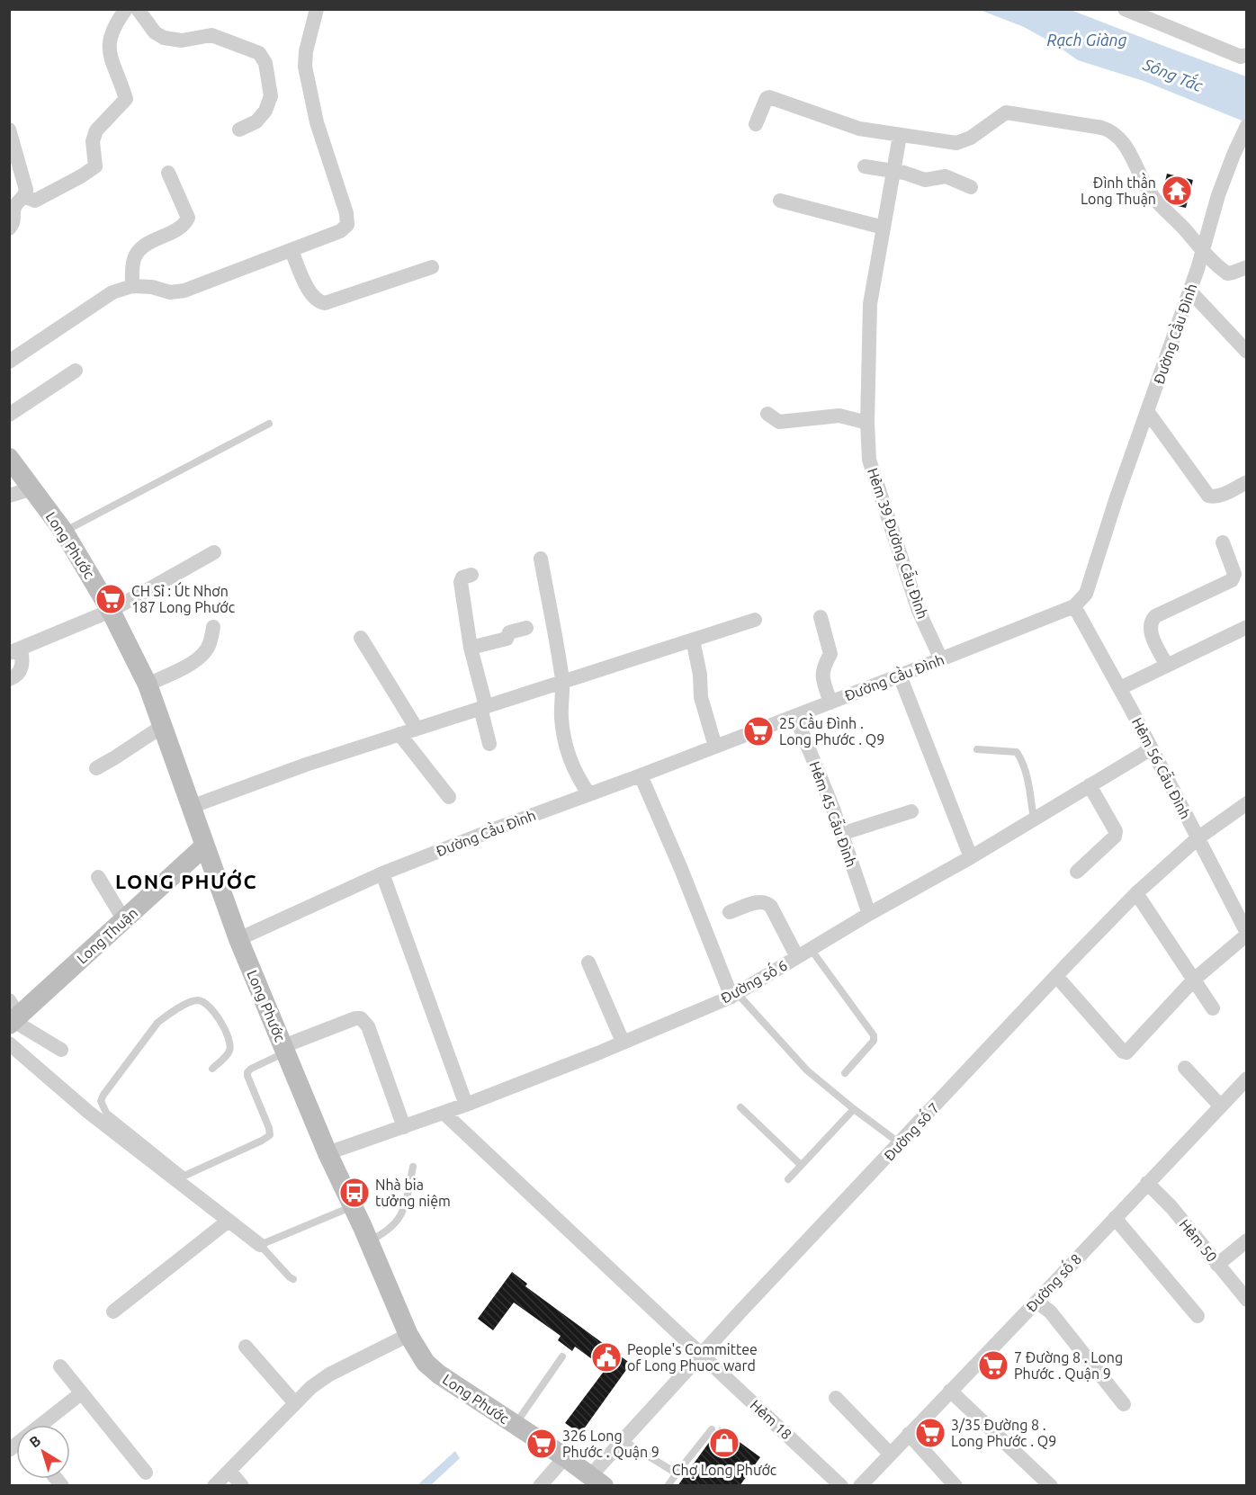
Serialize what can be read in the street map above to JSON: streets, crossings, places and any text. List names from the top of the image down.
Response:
{
  "streets": {
    "street": [
      "Đường Cầu Đình",
      "Hẻm 39 Đường Cẫu Đình",
      "Long Phước",
      "Hẻm 56 Cẫu Đình",
      "Hẻm 45 Cẫu Đình",
      "Long Thuận",
      "Đường số 6",
      "Đường số 7",
      "Hẻm 50",
      "Đường số 8",
      "Hẻm 18"
    ]
  },
  "crossings": [
    ["Đường Cầu Đình", "Hẻm 39 Đường Cẫu Đình"],
    ["Đường Cầu Đình", "Long Phước"],
    ["Đường Cầu Đình", "Hẻm 56 Cẫu Đình"],
    ["Đường Cầu Đình", "Hẻm 45 Cẫu Đình"],
    ["Long Phước", "Long Thuận"],
    ["Long Phước", "Đường số 6"],
    ["Long Phước", "Đường số 7"],
    ["Hẻm 56 Cẫu Đình", "Đường số 6"],
    ["Hẻm 56 Cẫu Đình", "Đường số 7"],
    ["Hẻm 45 Cẫu Đình", "Đường số 6"],
    ["Đường số 6", "Hẻm 18"],
    ["Đường số 7", "Hẻm 18"],
    ["Hẻm 50", "Đường số 8"]
  ],
  "districts": ["LONG PHƯỚC"],
  "water": ["Rạch Giàng", "Sông Tắc"],
  "places": {
    "temple": ["Đình thần Long Thuận"],
    "supermarket": [
      "CH Sỉ : Út Nhơn 187 Long Phước",
      "25 Cầu Đình . Long Phước . Q9",
      "7 Đường 8 . Long Phước . Quận 9",
      "3/35 Đường 8 . Long Phước . Q9",
      "326 Long Phước . Quận 9"
    ],
    "bus stop": ["Nhà bia tưởng niệm"],
    "public building": ["People's Committee of Long Phuoc ward"],
    "shop": ["Chợ Long Phước"]
  },
  "north": "top left"
}
